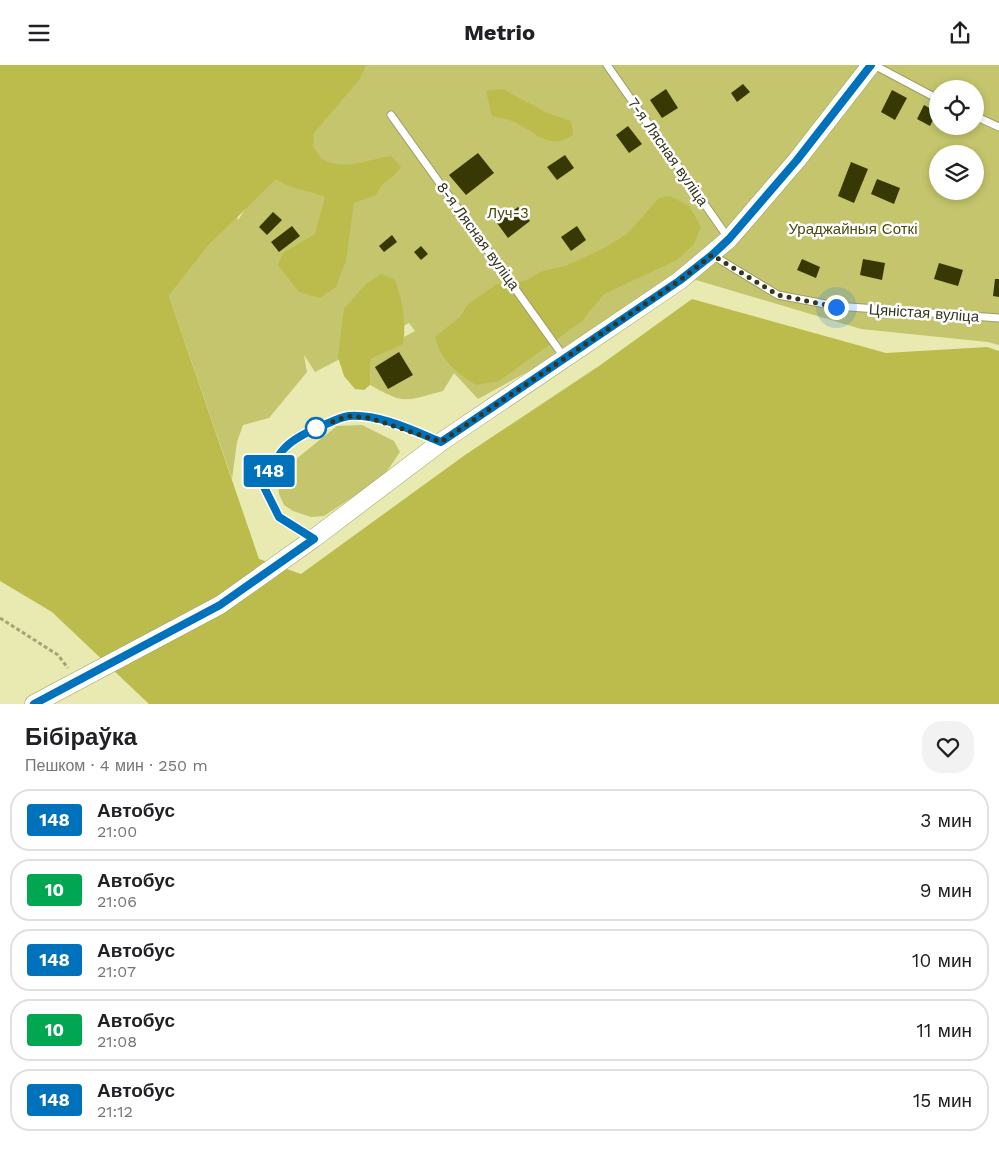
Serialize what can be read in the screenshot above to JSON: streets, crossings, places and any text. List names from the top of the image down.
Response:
{
  "streets": {
    "lane": ["7-я Лясная вуліца", "8-я Лясная вуліца", "Цяністая вуліца"]
  },
  "parks": ["Луч-3", "Ураджайныя Соткі"],
  "lines": ["bus line 148"],
  "page": {
    "header": "Metrio",
    "on_map": "148",
    "heading": ["Бібіраўка", "Пешком · 4 мин · 250 m"],
    "list": [
      {
        "mark": "148",
        "name": "Автобус",
        "note": "21:00",
        "value": "3 мин"
      },
      {
        "mark": "10",
        "name": "Автобус",
        "note": "21:06",
        "value": "9 мин"
      },
      {
        "mark": "148",
        "name": "Автобус",
        "note": "21:07",
        "value": "10 мин"
      },
      {
        "mark": "10",
        "name": "Автобус",
        "note": "21:08",
        "value": "11 мин"
      },
      {
        "mark": "148",
        "name": "Автобус",
        "note": "21:12",
        "value": "15 мин"
      }
    ]
  }
}
